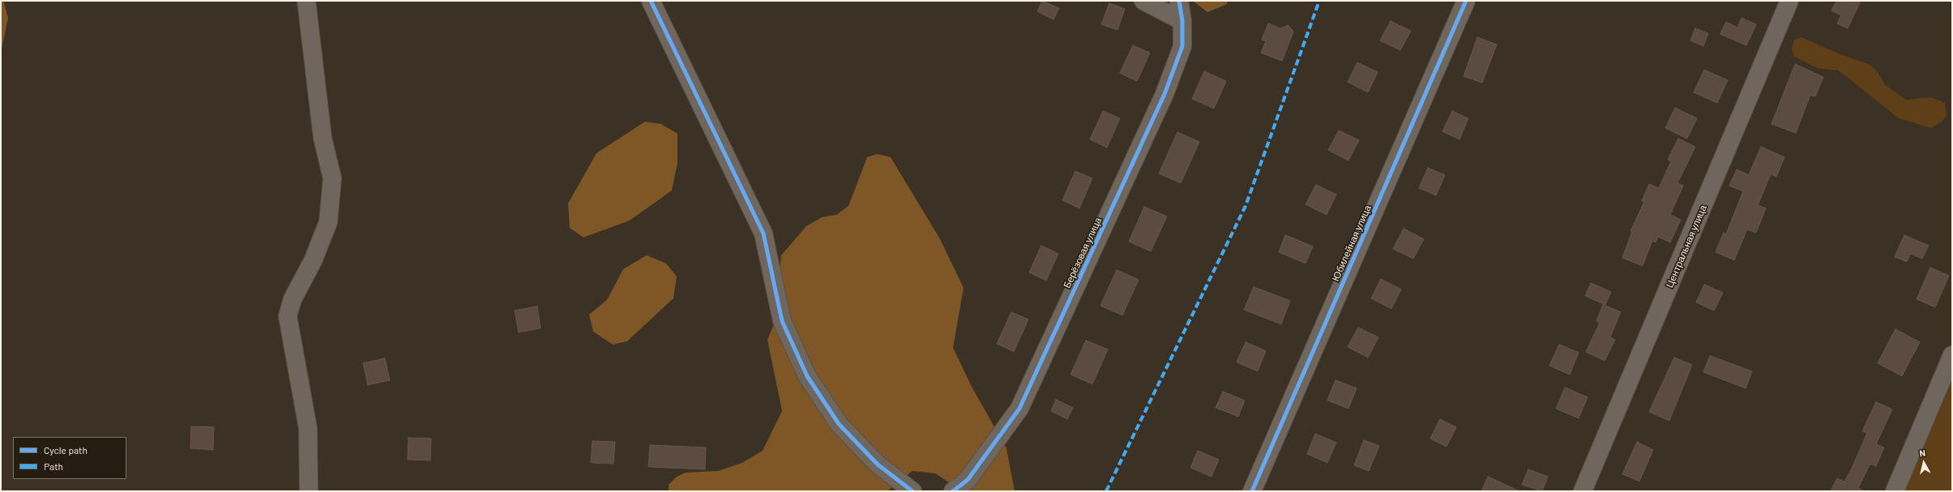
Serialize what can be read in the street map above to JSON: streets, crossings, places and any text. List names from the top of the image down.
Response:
{
  "streets": {
    "street": ["Юбилейная улица", "Центральная улица", "Берёзовая улица"]
  },
  "legend": ["Cycle path", "Path"],
  "north": "top"
}
